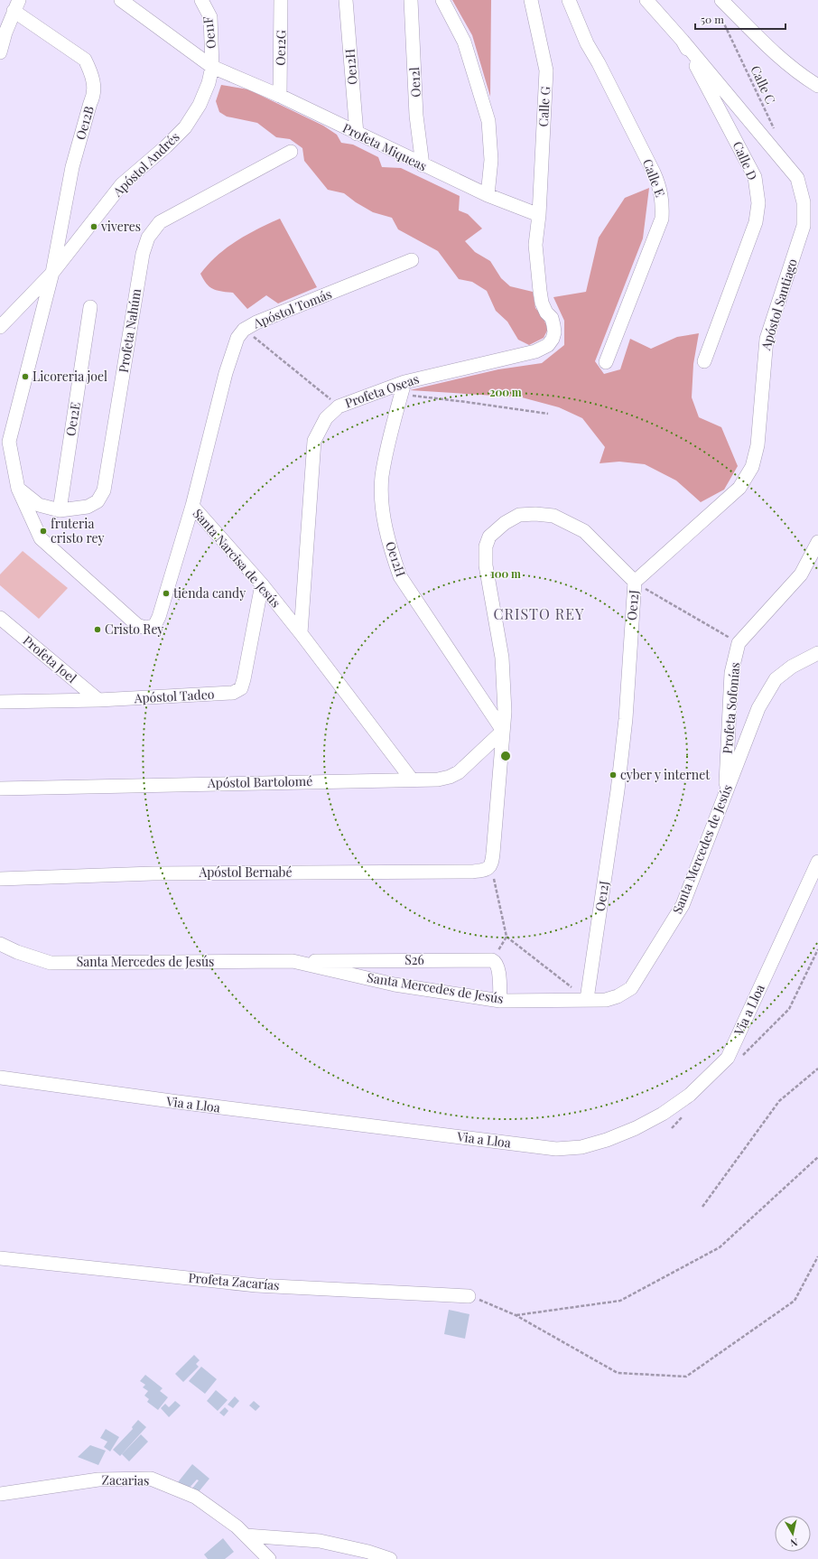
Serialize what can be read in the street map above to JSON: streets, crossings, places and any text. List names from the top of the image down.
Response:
{
  "streets": {
    "street": [
      "Oe11F",
      "Oe12G",
      "Oe12H",
      "Oe12l",
      "Calle G",
      "Oe12B",
      "Profeta Miqueas",
      "Calle D",
      "Apóstol Andrés",
      "Calle E",
      "Apóstol Santiago",
      "Apóstol Tomás",
      "Profeta Nahúm",
      "Profeta Oseas",
      "Oe12E",
      "Santa Narcisa de Jesús",
      "Oe12J",
      "Profeta Joel",
      "Apóstol Tadeo",
      "Profeta Sofonías",
      "Apóstol Bartolomé",
      "Santa Mercedes de Jesús",
      "Apóstol Bernabé",
      "S26",
      "Via a Lloa",
      "Profeta Zacarías",
      "Zacarias"
    ],
    "path": ["Calle C"]
  },
  "crossings": [
    ["Oe11F", "Profeta Miqueas"],
    ["Oe11F", "Apóstol Andrés"],
    ["Oe12G", "Profeta Miqueas"],
    ["Oe12H", "Profeta Miqueas"],
    ["Oe12H", "Profeta Oseas"],
    ["Oe12H", "Oe12J"],
    ["Oe12H", "Apóstol Bartolomé"],
    ["Oe12l", "Profeta Miqueas"],
    ["Calle G", "Profeta Miqueas"],
    ["Calle G", "Profeta Oseas"],
    ["Oe12B", "Apóstol Andrés"],
    ["Oe12B", "Santa Narcisa de Jesús"],
    ["Profeta Miqueas", "Apóstol Andrés"],
    ["Profeta Miqueas", "Profeta Oseas"],
    ["Calle D", "Apóstol Santiago"],
    ["Apóstol Andrés", "Santa Narcisa de Jesús"],
    ["Apóstol Santiago", "Oe12J"],
    ["Apóstol Tomás", "Santa Narcisa de Jesús"],
    ["Profeta Nahúm", "Oe12E"],
    ["Profeta Nahúm", "Santa Narcisa de Jesús"],
    ["Profeta Oseas", "Santa Narcisa de Jesús"],
    ["Santa Narcisa de Jesús", "Apóstol Tadeo"],
    ["Santa Narcisa de Jesús", "Apóstol Bartolomé"],
    ["Oe12J", "Apóstol Bartolomé"],
    ["Oe12J", "Santa Mercedes de Jesús"],
    ["Oe12J", "Apóstol Bernabé"],
    ["Profeta Joel", "Apóstol Tadeo"],
    ["Profeta Sofonías", "Santa Mercedes de Jesús"],
    ["Santa Mercedes de Jesús", "S26"]
  ],
  "districts": ["CRISTO REY"],
  "places": [
    "viveres",
    "Licoreria joel",
    "fruteria cristo rey",
    "tienda candy",
    "Cristo Rey",
    "cyber y internet"
  ],
  "scale_bar": "50 m",
  "north": "bottom",
  "rings": ["200 m", "100 m"]
}
